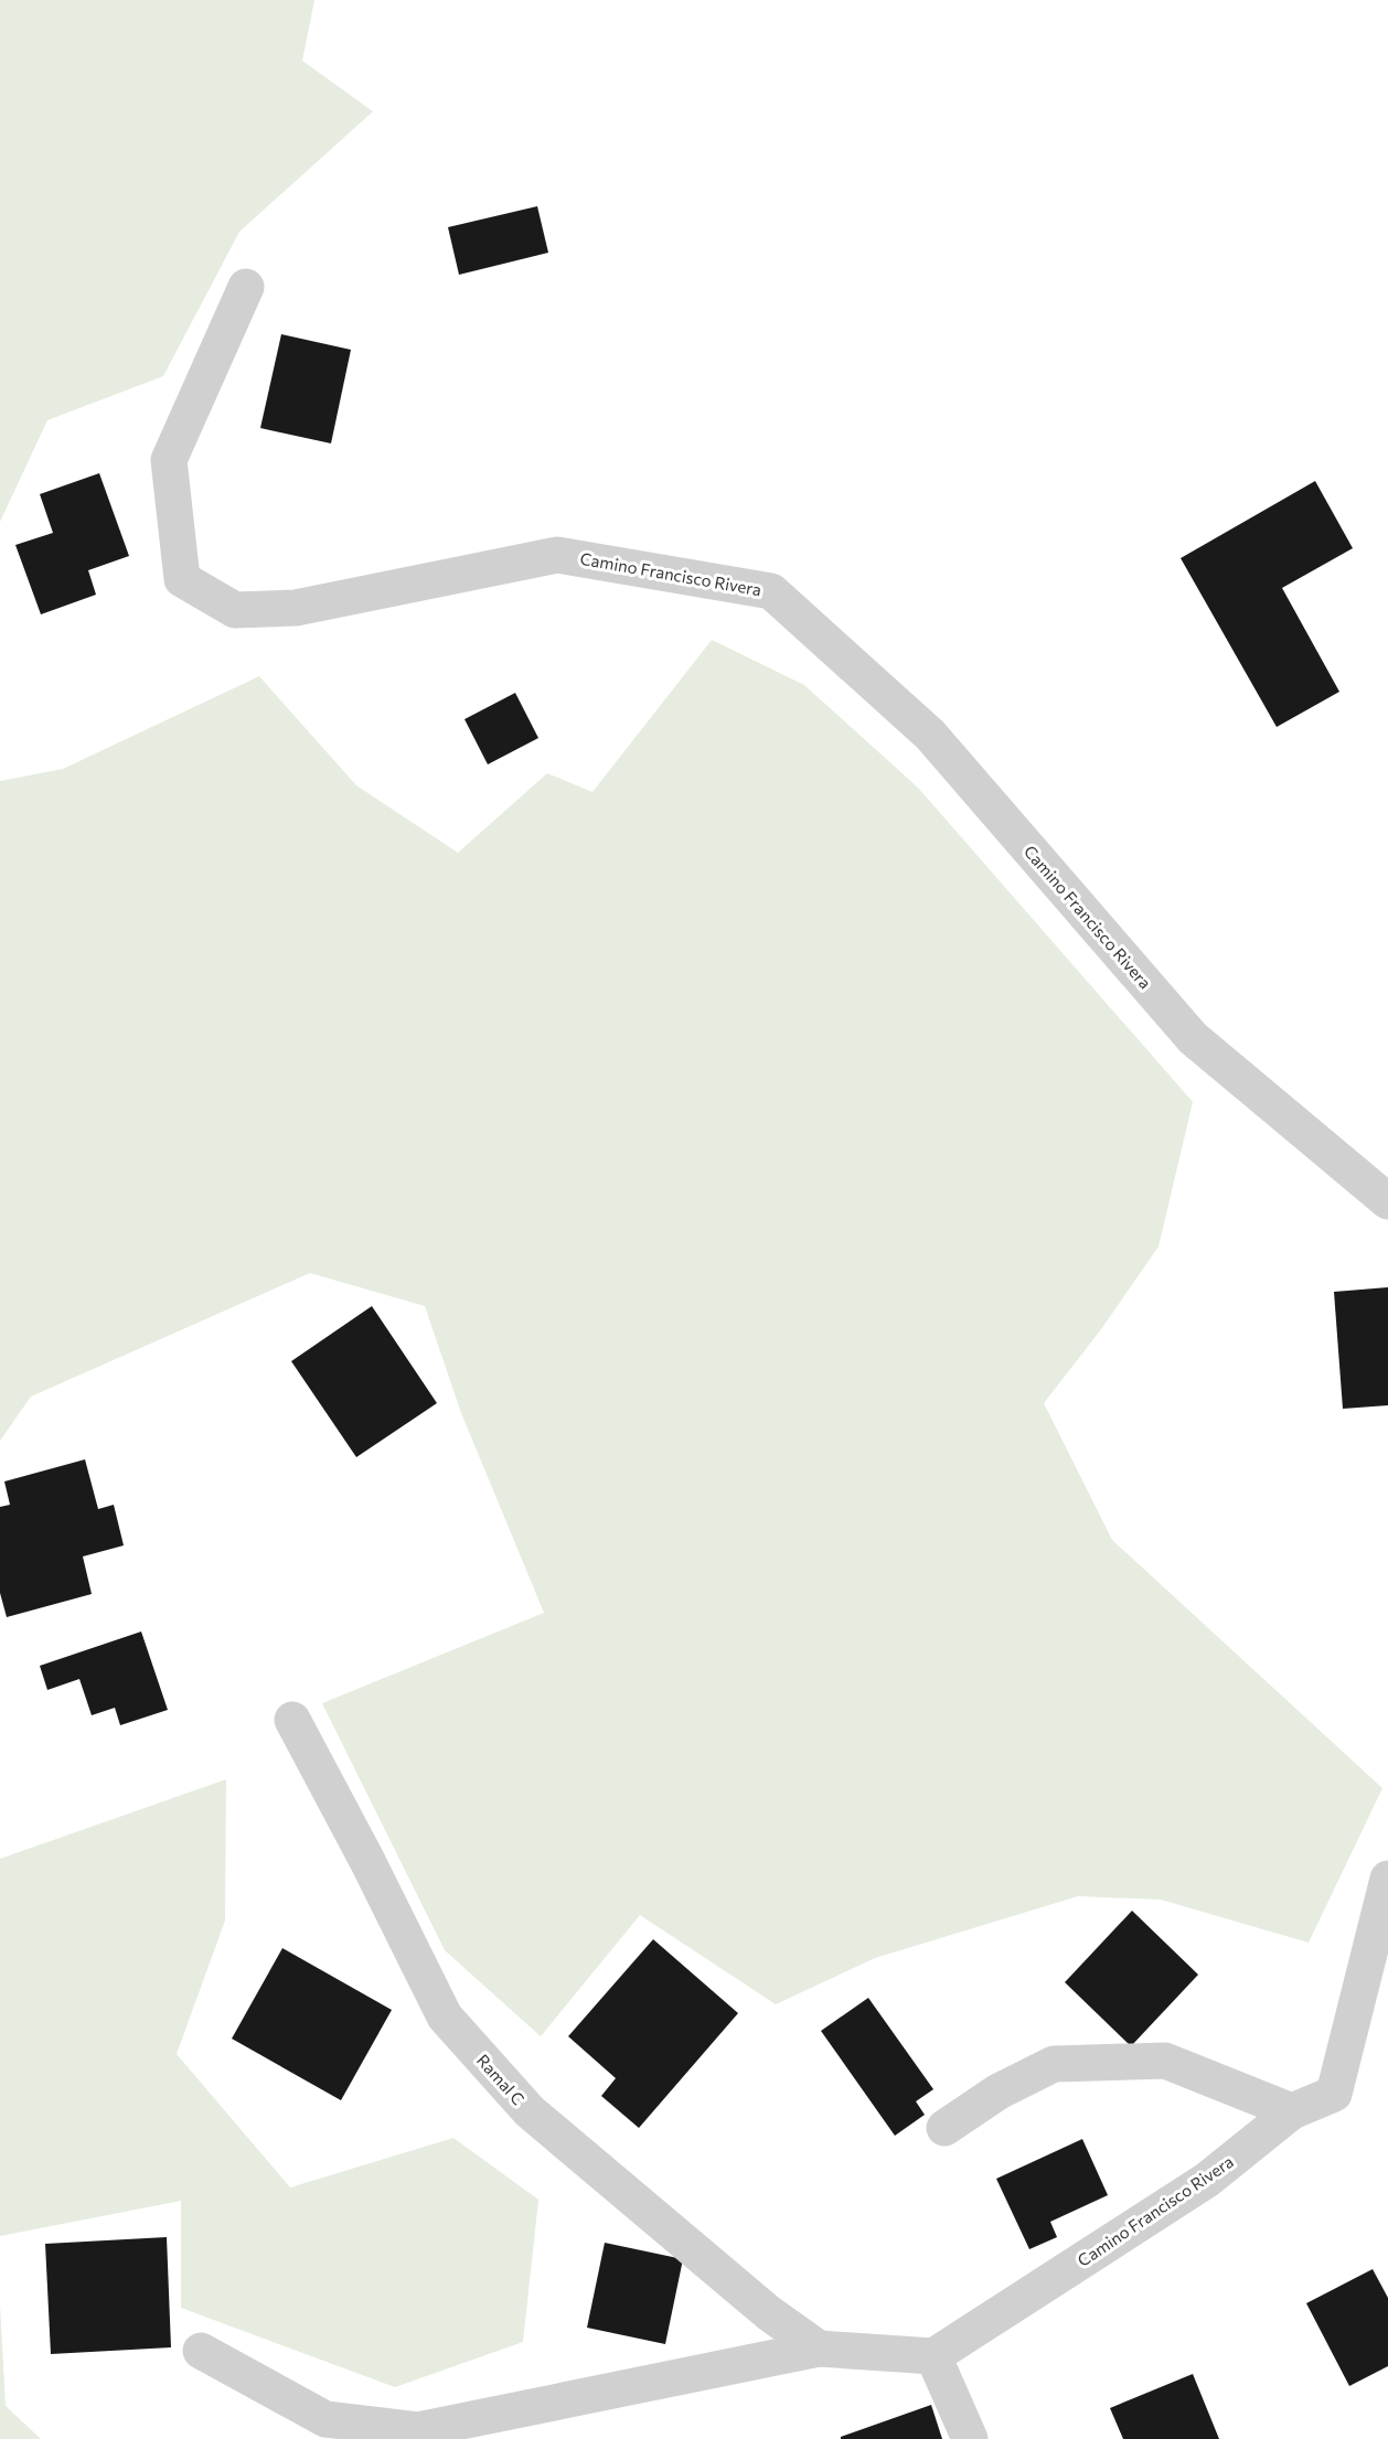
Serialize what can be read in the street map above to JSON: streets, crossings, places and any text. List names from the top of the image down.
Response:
{
  "streets": {
    "street": ["Camino Francisco Rivera", "Ramal C"]
  }
}
